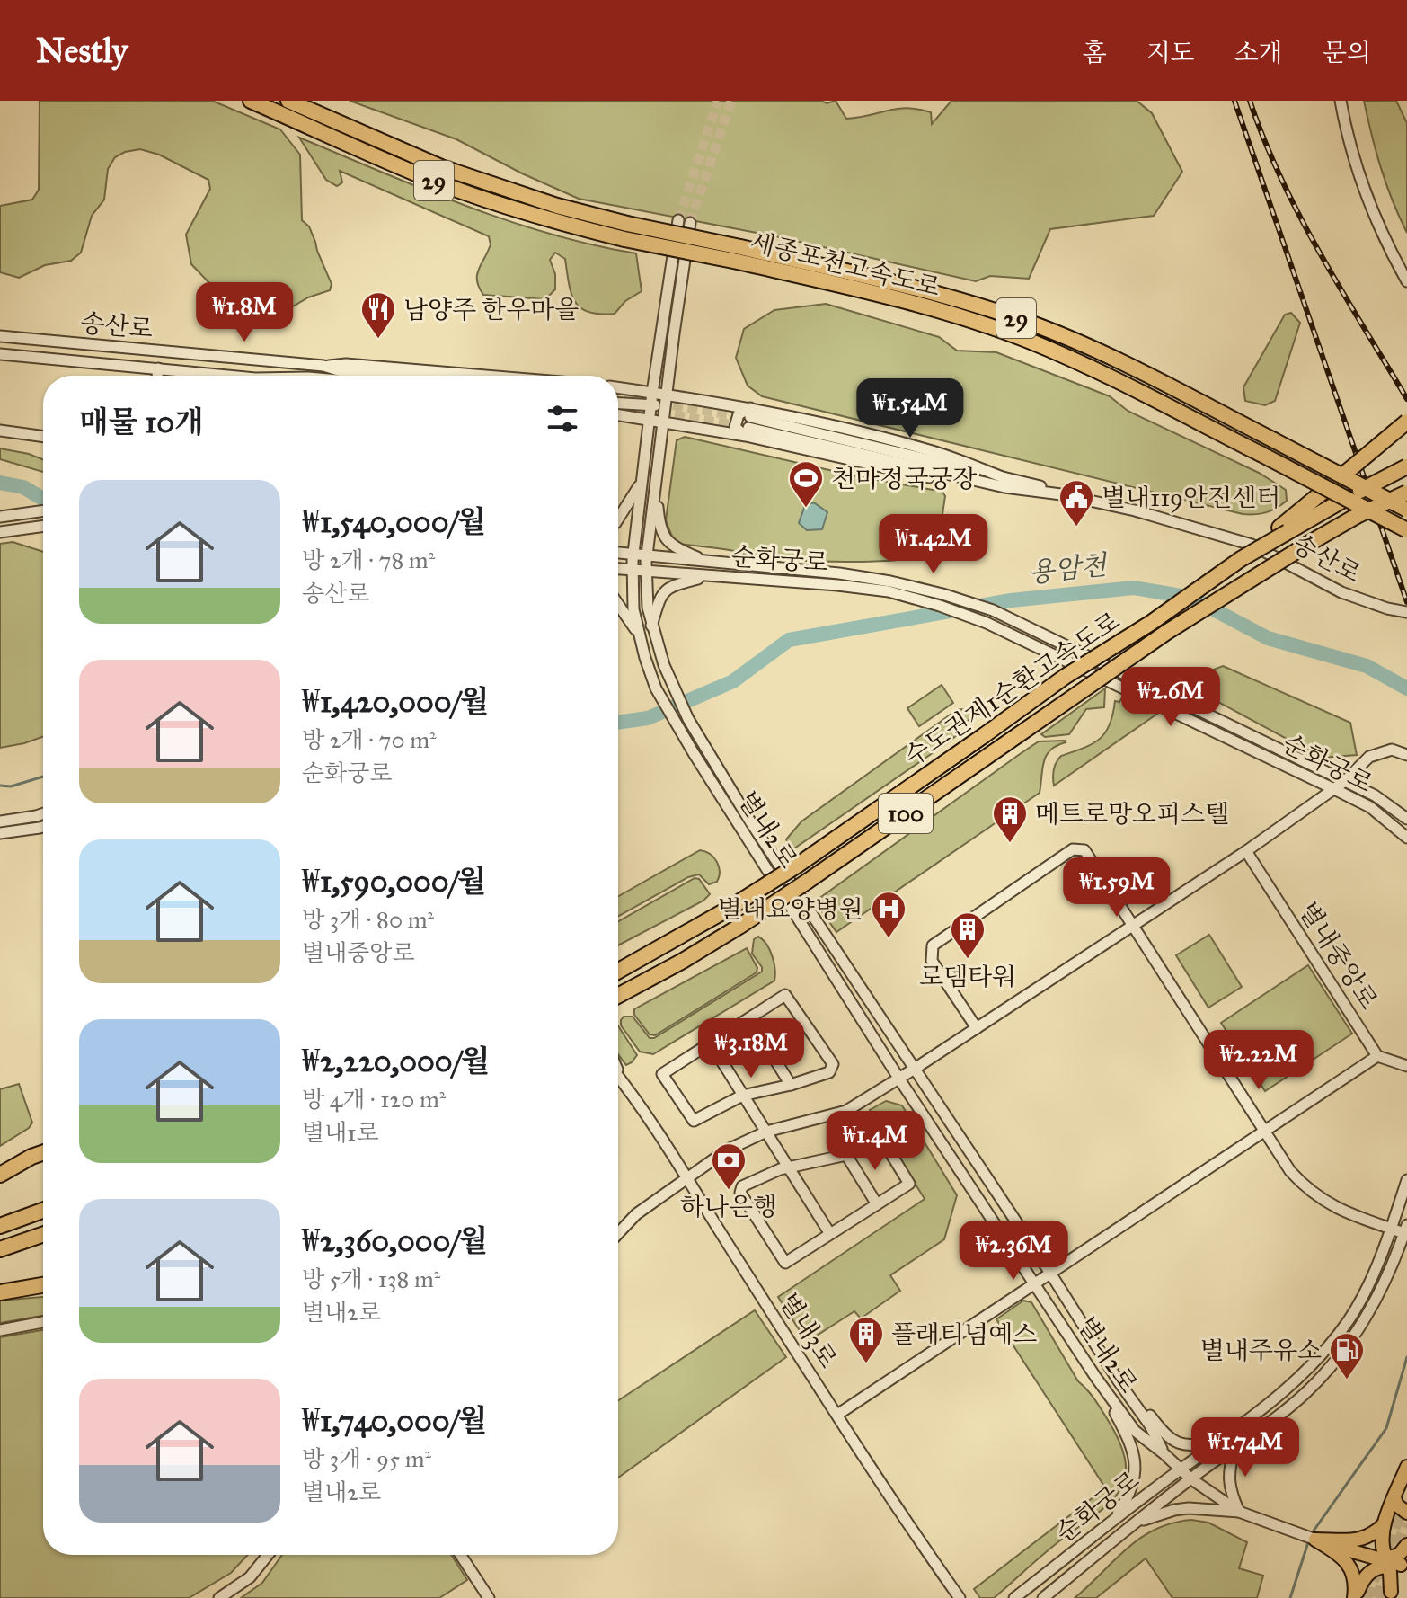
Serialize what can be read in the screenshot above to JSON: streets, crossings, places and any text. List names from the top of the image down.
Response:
{
  "streets": {
    "highway": [
      "29",
      "세종포천고속도로",
      "수도권제1순환고속도로",
      "100"
    ],
    "street": [
      "송산로",
      "순화궁로",
      "별내2로",
      "별내중앙로",
      "별내3로"
    ]
  },
  "crossings": [
    ["순화궁로", "별내2로"]
  ],
  "water": ["용암천"],
  "places": {
    "restaurant": ["남양주 한우마을"],
    "sports": ["천마정국궁장"],
    "public building": ["별내119안전센터"],
    "building": ["메트로망오피스텔", "로뎀타워", "플래티넘예스"],
    "hospital": ["별내요양병원"],
    "bank": ["하나은행"],
    "fuel station": ["별내주유소"]
  },
  "page": {
    "header": "Nestly",
    "nav": [
      "홈",
      "지도",
      "소개",
      "문의"
    ],
    "price": [
      "₩1.8M",
      "₩1.54M",
      "₩1.42M",
      "₩2.6M",
      "₩1.59M",
      "₩3.18M",
      "₩2.22M",
      "₩1.4M",
      "₩2.36M",
      "₩1.74M"
    ],
    "heading": "매물 10개",
    "list": [
      {
        "name": "₩1,540,000/월",
        "note": "방 2개 · 78 m² · 송산로"
      },
      {
        "name": "₩1,420,000/월",
        "note": "방 2개 · 70 m² · 순화궁로"
      },
      {
        "name": "₩1,590,000/월",
        "note": "방 3개 · 80 m² · 별내중앙로"
      },
      {
        "name": "₩2,220,000/월",
        "note": "방 4개 · 120 m² · 별내1로"
      },
      {
        "name": "₩2,360,000/월",
        "note": "방 5개 · 138 m² · 별내2로"
      },
      {
        "name": "₩1,740,000/월",
        "note": "방 3개 · 95 m² · 별내2로"
      }
    ]
  }
}
